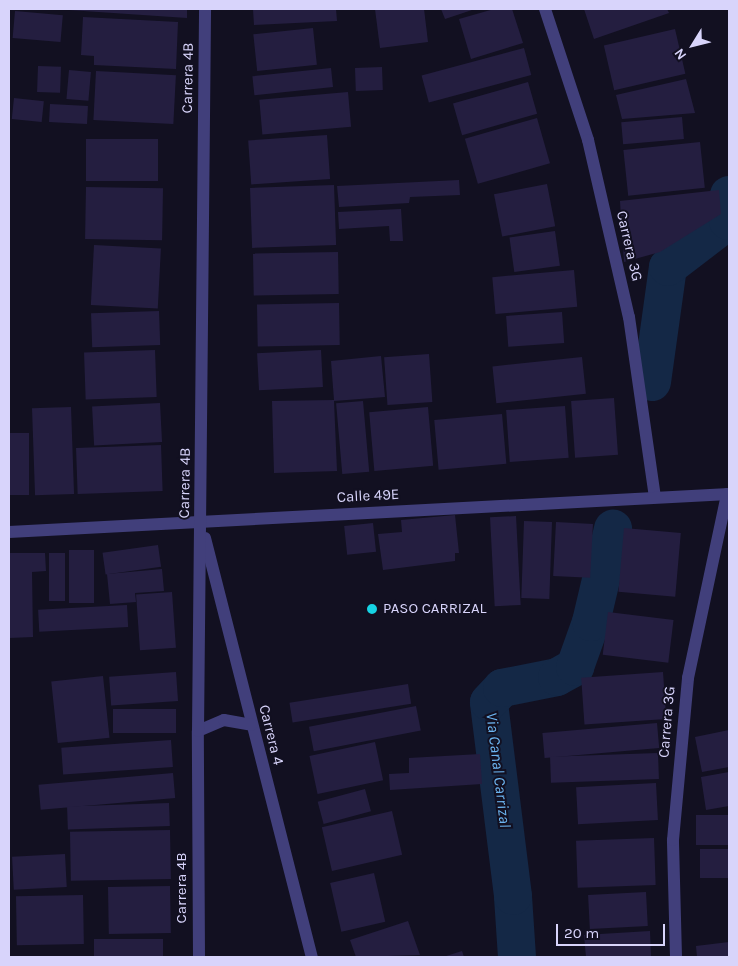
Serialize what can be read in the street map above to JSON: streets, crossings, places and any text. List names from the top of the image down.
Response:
{
  "streets": {
    "street": [
      "Carrera 4B",
      "Carrera 3G",
      "Calle 49E",
      "Carrera 4"
    ]
  },
  "crossings": [
    ["Carrera 4B", "Calle 49E"],
    ["Carrera 4B", "Carrera 4"],
    ["Carrera 3G", "Calle 49E"],
    ["Calle 49E", "Carrera 4"]
  ],
  "water": ["Via Canal Carrizal"],
  "places": ["PASO CARRIZAL"],
  "scale_bar": "20 m",
  "north": "bottom left"
}
